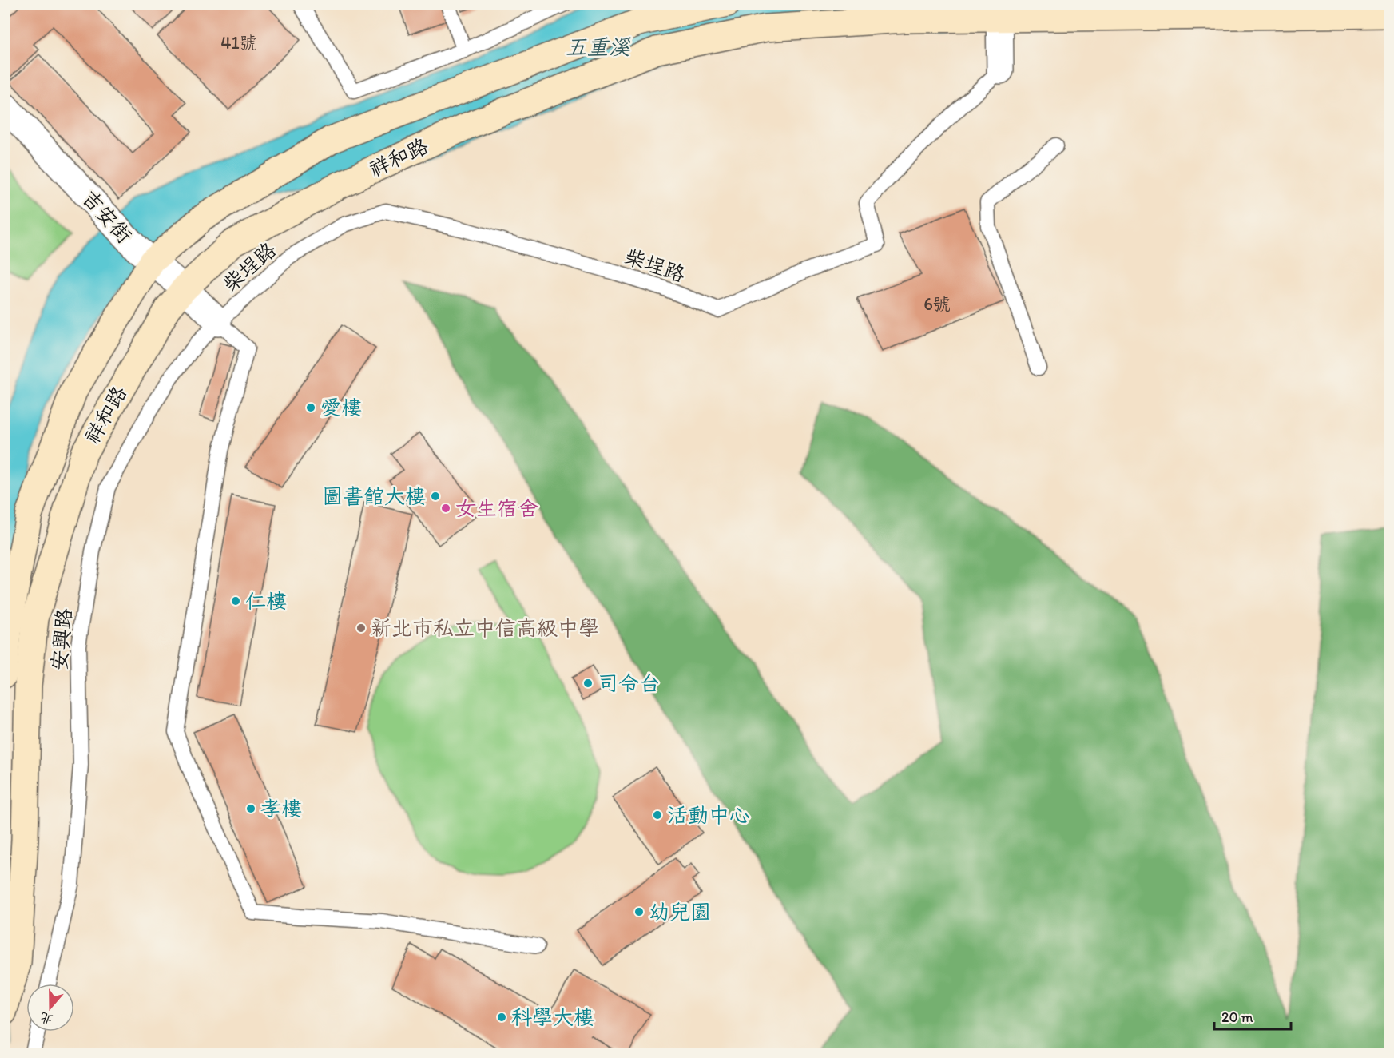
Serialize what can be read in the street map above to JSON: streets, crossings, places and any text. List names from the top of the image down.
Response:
{
  "streets": {
    "main road": ["祥和路"],
    "street": ["吉安街"],
    "lane": ["柴埕路", "安興路"]
  },
  "crossings": [
    ["祥和路", "吉安街"],
    ["吉安街", "柴埕路"],
    ["吉安街", "安興路"],
    ["柴埕路", "安興路"]
  ],
  "water": ["五重溪"],
  "places": [
    "愛樓",
    "圖書館大樓",
    "女生宿舍",
    "仁樓",
    "新北市私立中信高級中學",
    "司令台",
    "孝樓",
    "活動中心",
    "幼兒園",
    "科學大樓"
  ],
  "house_numbers": ["41號", "6號"],
  "scale_bar": "20 m",
  "north": "bottom"
}
